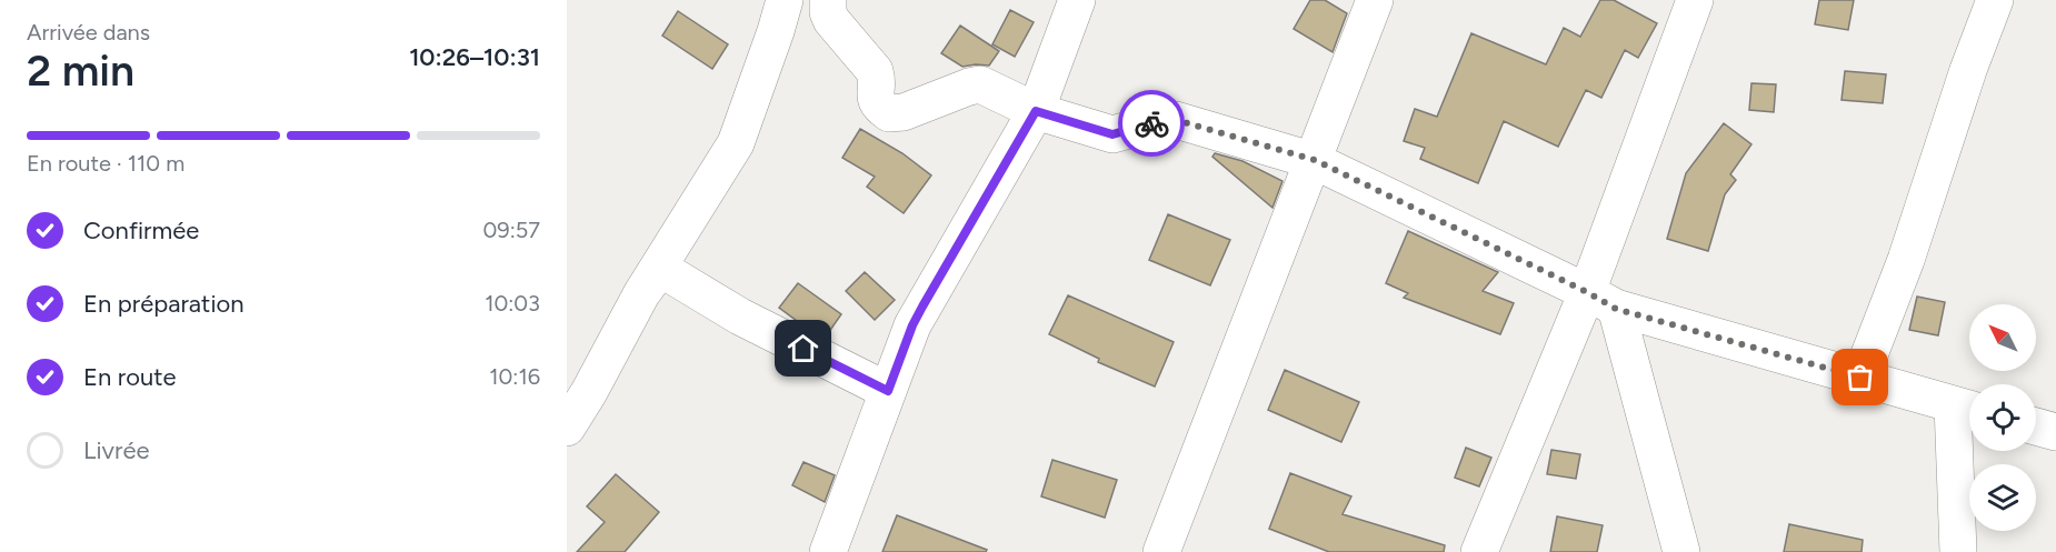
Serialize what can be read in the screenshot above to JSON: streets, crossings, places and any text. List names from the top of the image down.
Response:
{
  "north": "top left",
  "page": {
    "heading": ["2 min", "Arrivée dans", "10:26–10:31"],
    "bar": "En route · 110 m",
    "list": [
      ["Confirmée", "09:57"],
      ["En préparation", "10:03"],
      ["En route", "10:16"],
      "Livrée"
    ]
  }
}
